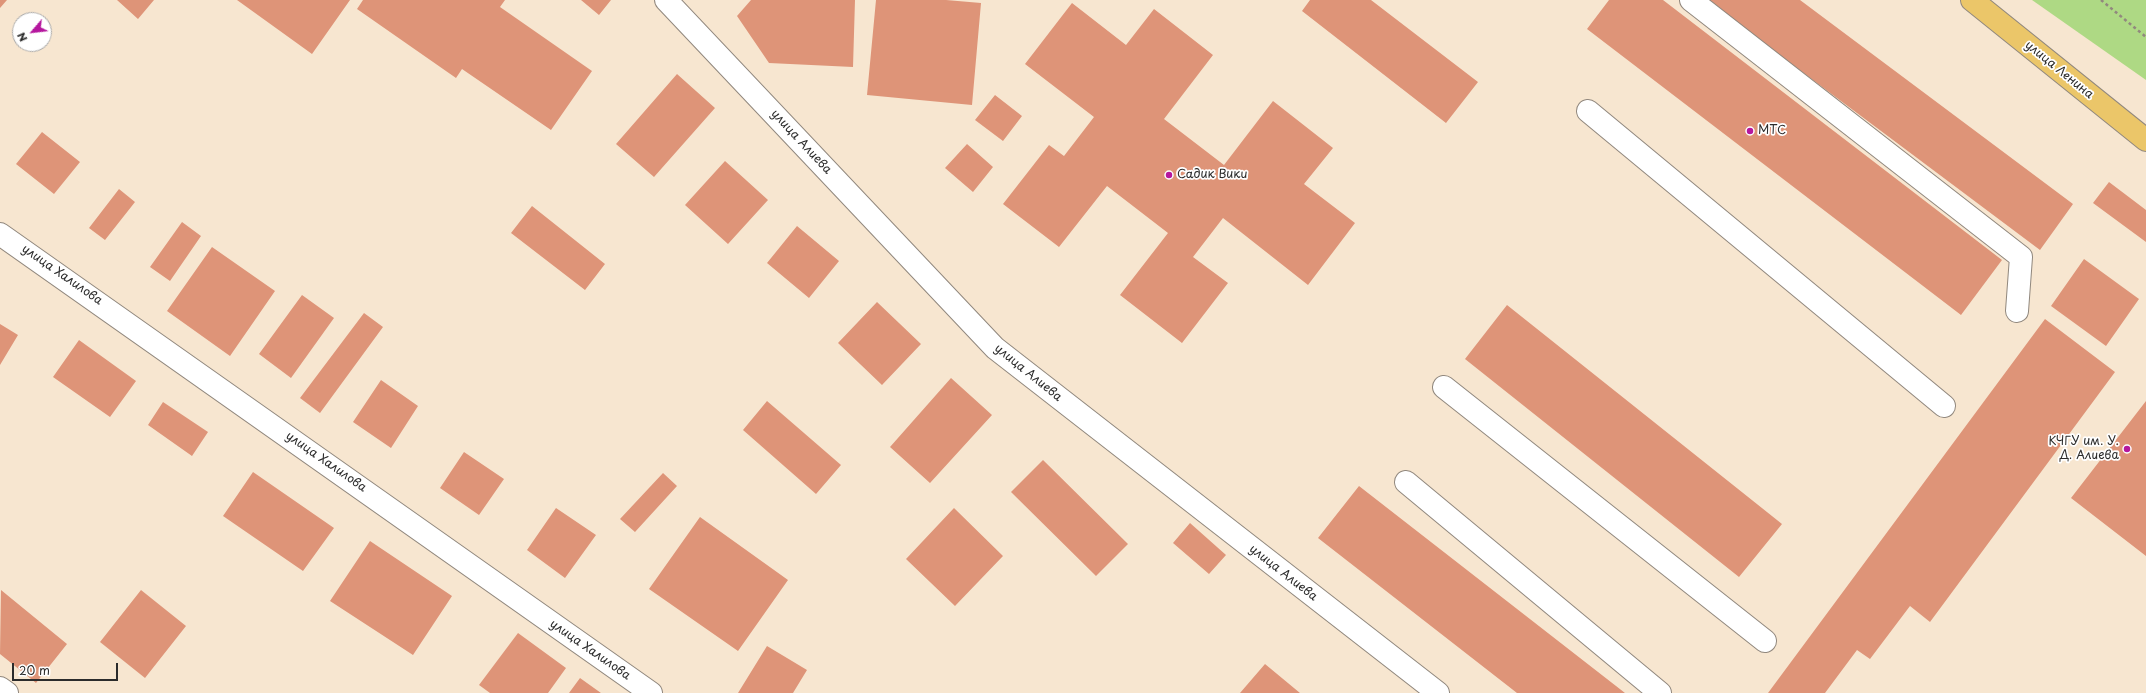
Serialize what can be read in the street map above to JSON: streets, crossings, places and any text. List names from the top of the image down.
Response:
{
  "streets": {
    "main road": ["улица Ленина"],
    "street": ["улица Алиева", "улица Халилова"]
  },
  "places": ["МТС", "Садик Вики", "КЧГУ им. У. Д. Алиева"],
  "scale_bar": "20 m",
  "north": "bottom left"
}
